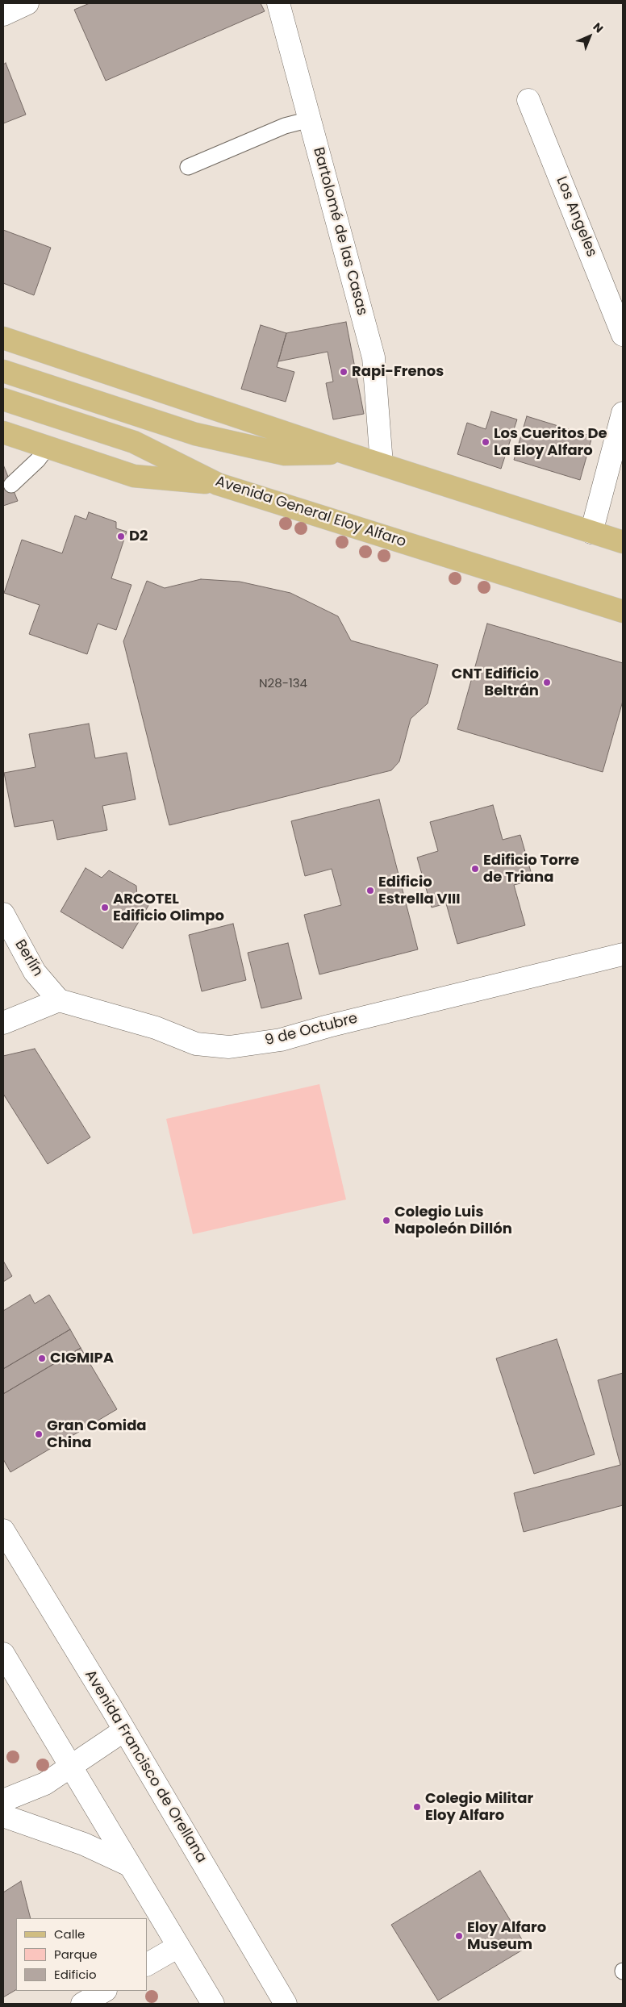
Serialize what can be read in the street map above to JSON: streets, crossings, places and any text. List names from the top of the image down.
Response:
{
  "streets": {
    "main road": ["Avenida General Eloy Alfaro"],
    "street": [
      "Los Angeles",
      "Bartolomé de las Casas",
      "Berlín",
      "9 de Octubre",
      "Avenida Francisco de Orellana"
    ]
  },
  "crossings": [
    ["Berlín", "9 de Octubre"]
  ],
  "places": [
    "Rapi-Frenos",
    "Los Cueritos De La Eloy Alfaro",
    "D2",
    "CNT Edificio Beltrán",
    "Edificio Torre de Triana",
    "Edificio Estrella VIII",
    "ARCOTEL Edificio Olimpo",
    "Colegio Luis Napoleón Dillón",
    "CIGMIPA",
    "Gran Comida China",
    "Colegio Militar Eloy Alfaro",
    "Eloy Alfaro Museum"
  ],
  "house_numbers": ["N28-134"],
  "legend": ["Calle", "Parque", "Edificio"],
  "north": "top right"
}
